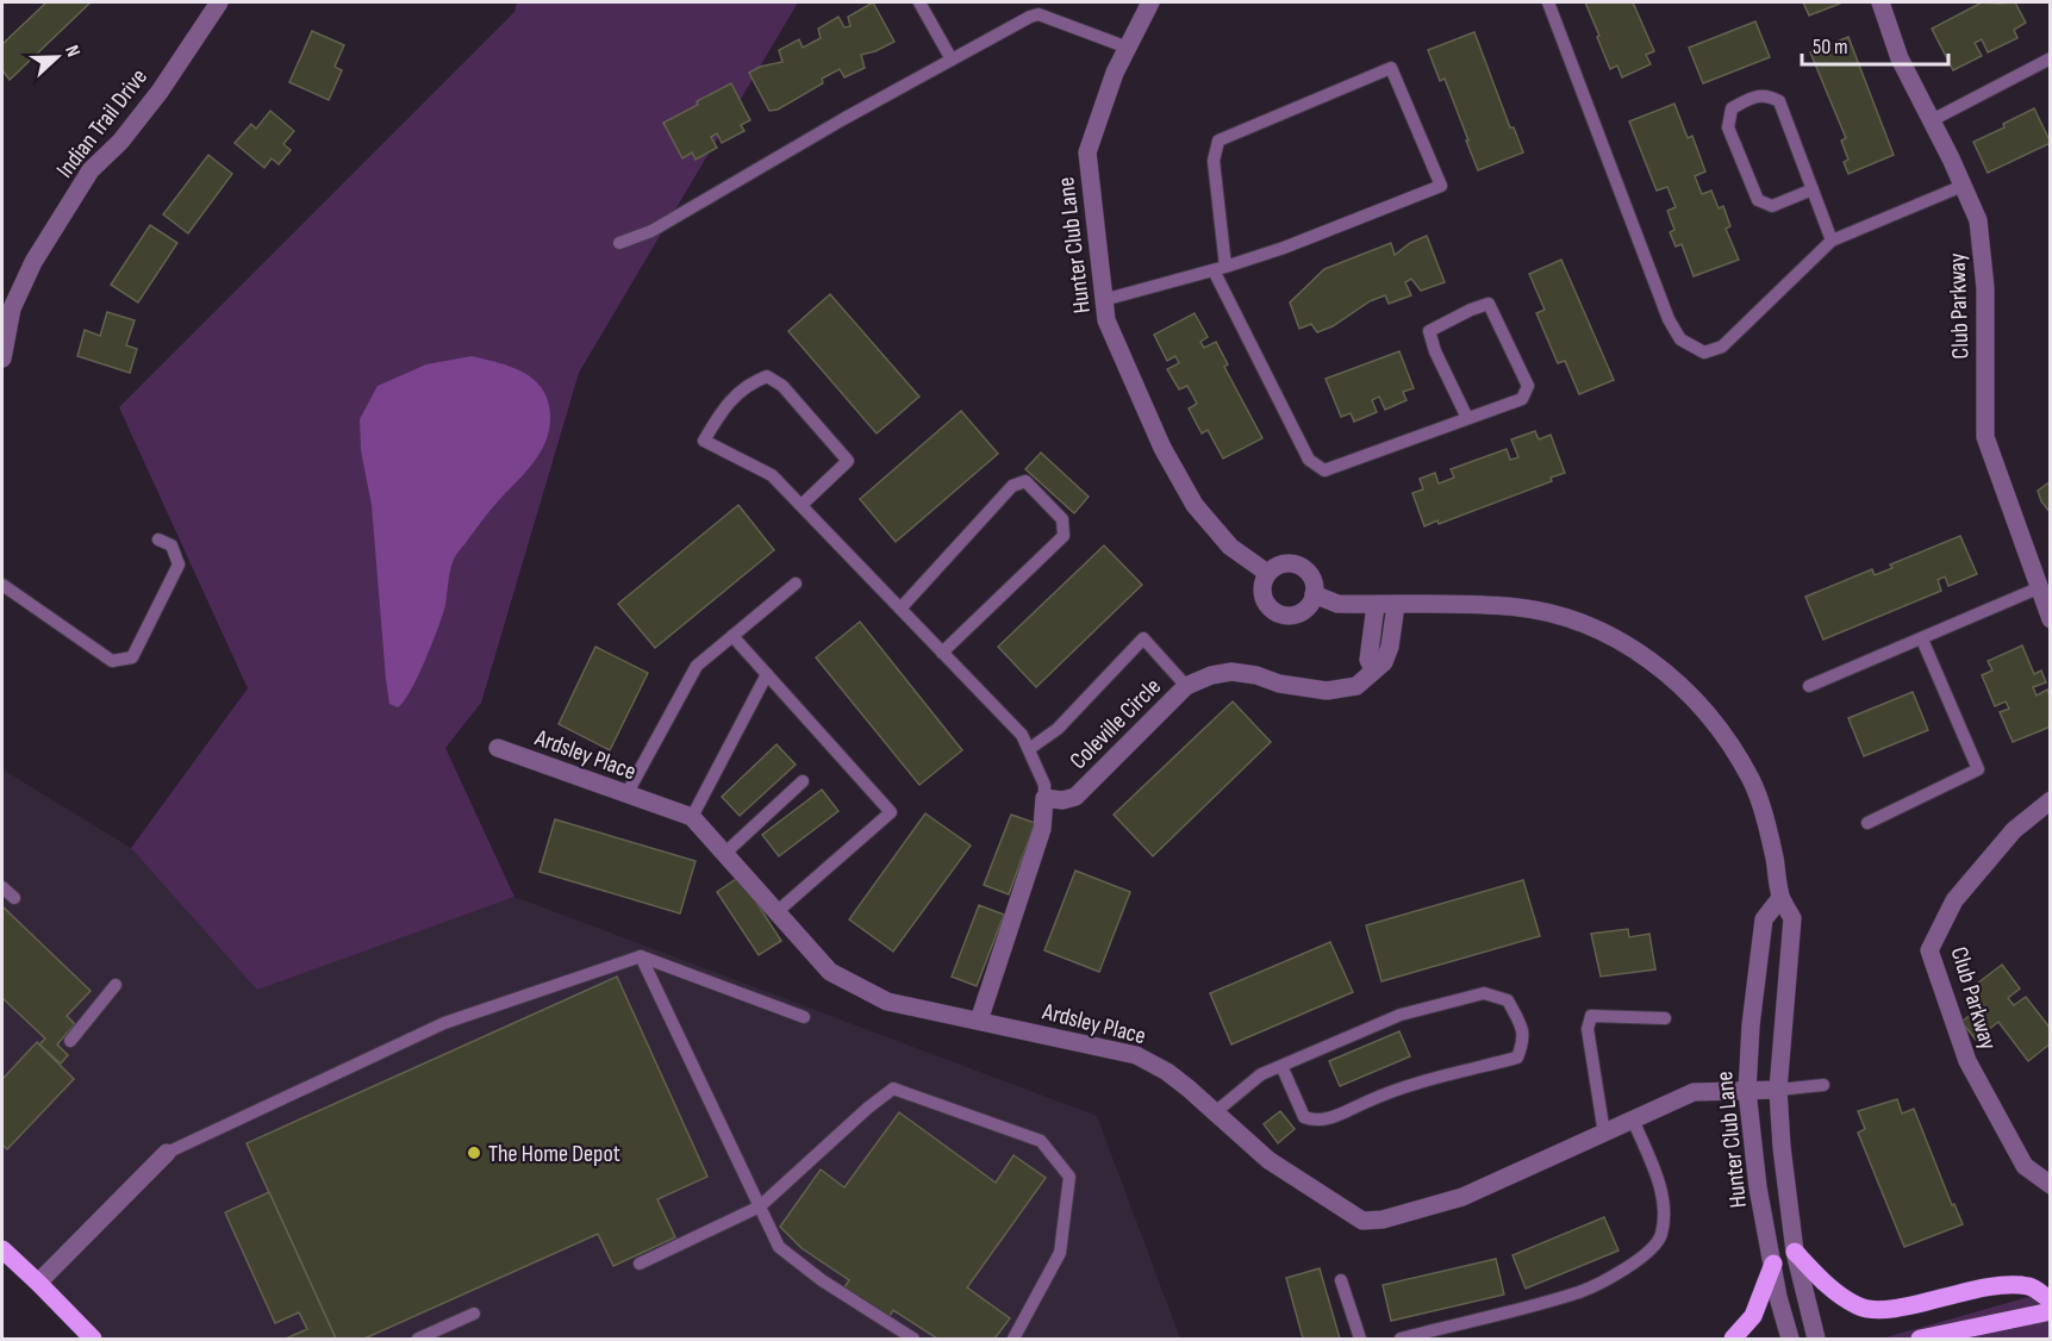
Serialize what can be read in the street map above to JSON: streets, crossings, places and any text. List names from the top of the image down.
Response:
{
  "streets": {
    "street": [
      "Indian Trail Drive",
      "Hunter Club Lane",
      "Club Parkway",
      "Coleville Circle",
      "Ardsley Place"
    ]
  },
  "crossings": [
    ["Hunter Club Lane", "Ardsley Place"]
  ],
  "places": ["The Home Depot"],
  "scale_bar": "50 m",
  "north": "right"
}
